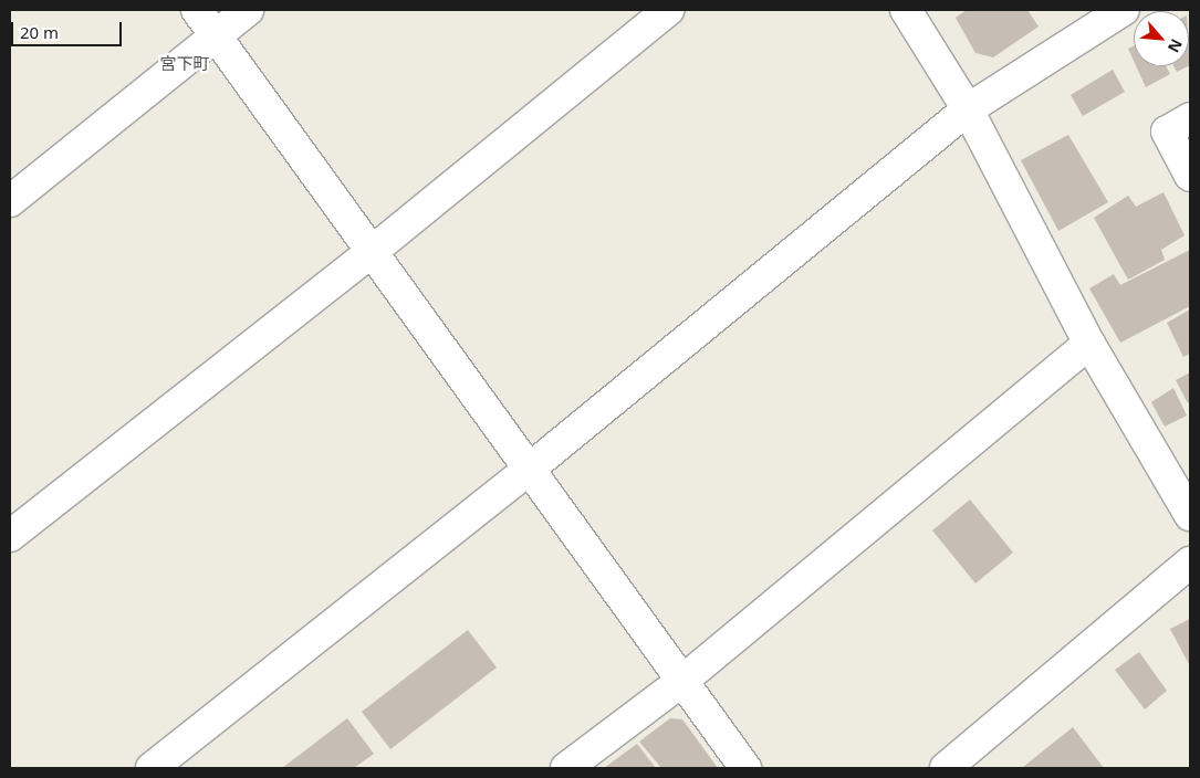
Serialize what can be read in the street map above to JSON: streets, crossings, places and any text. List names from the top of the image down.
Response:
{
  "districts": ["宮下町"],
  "scale_bar": "20 m",
  "north": "bottom right"
}
